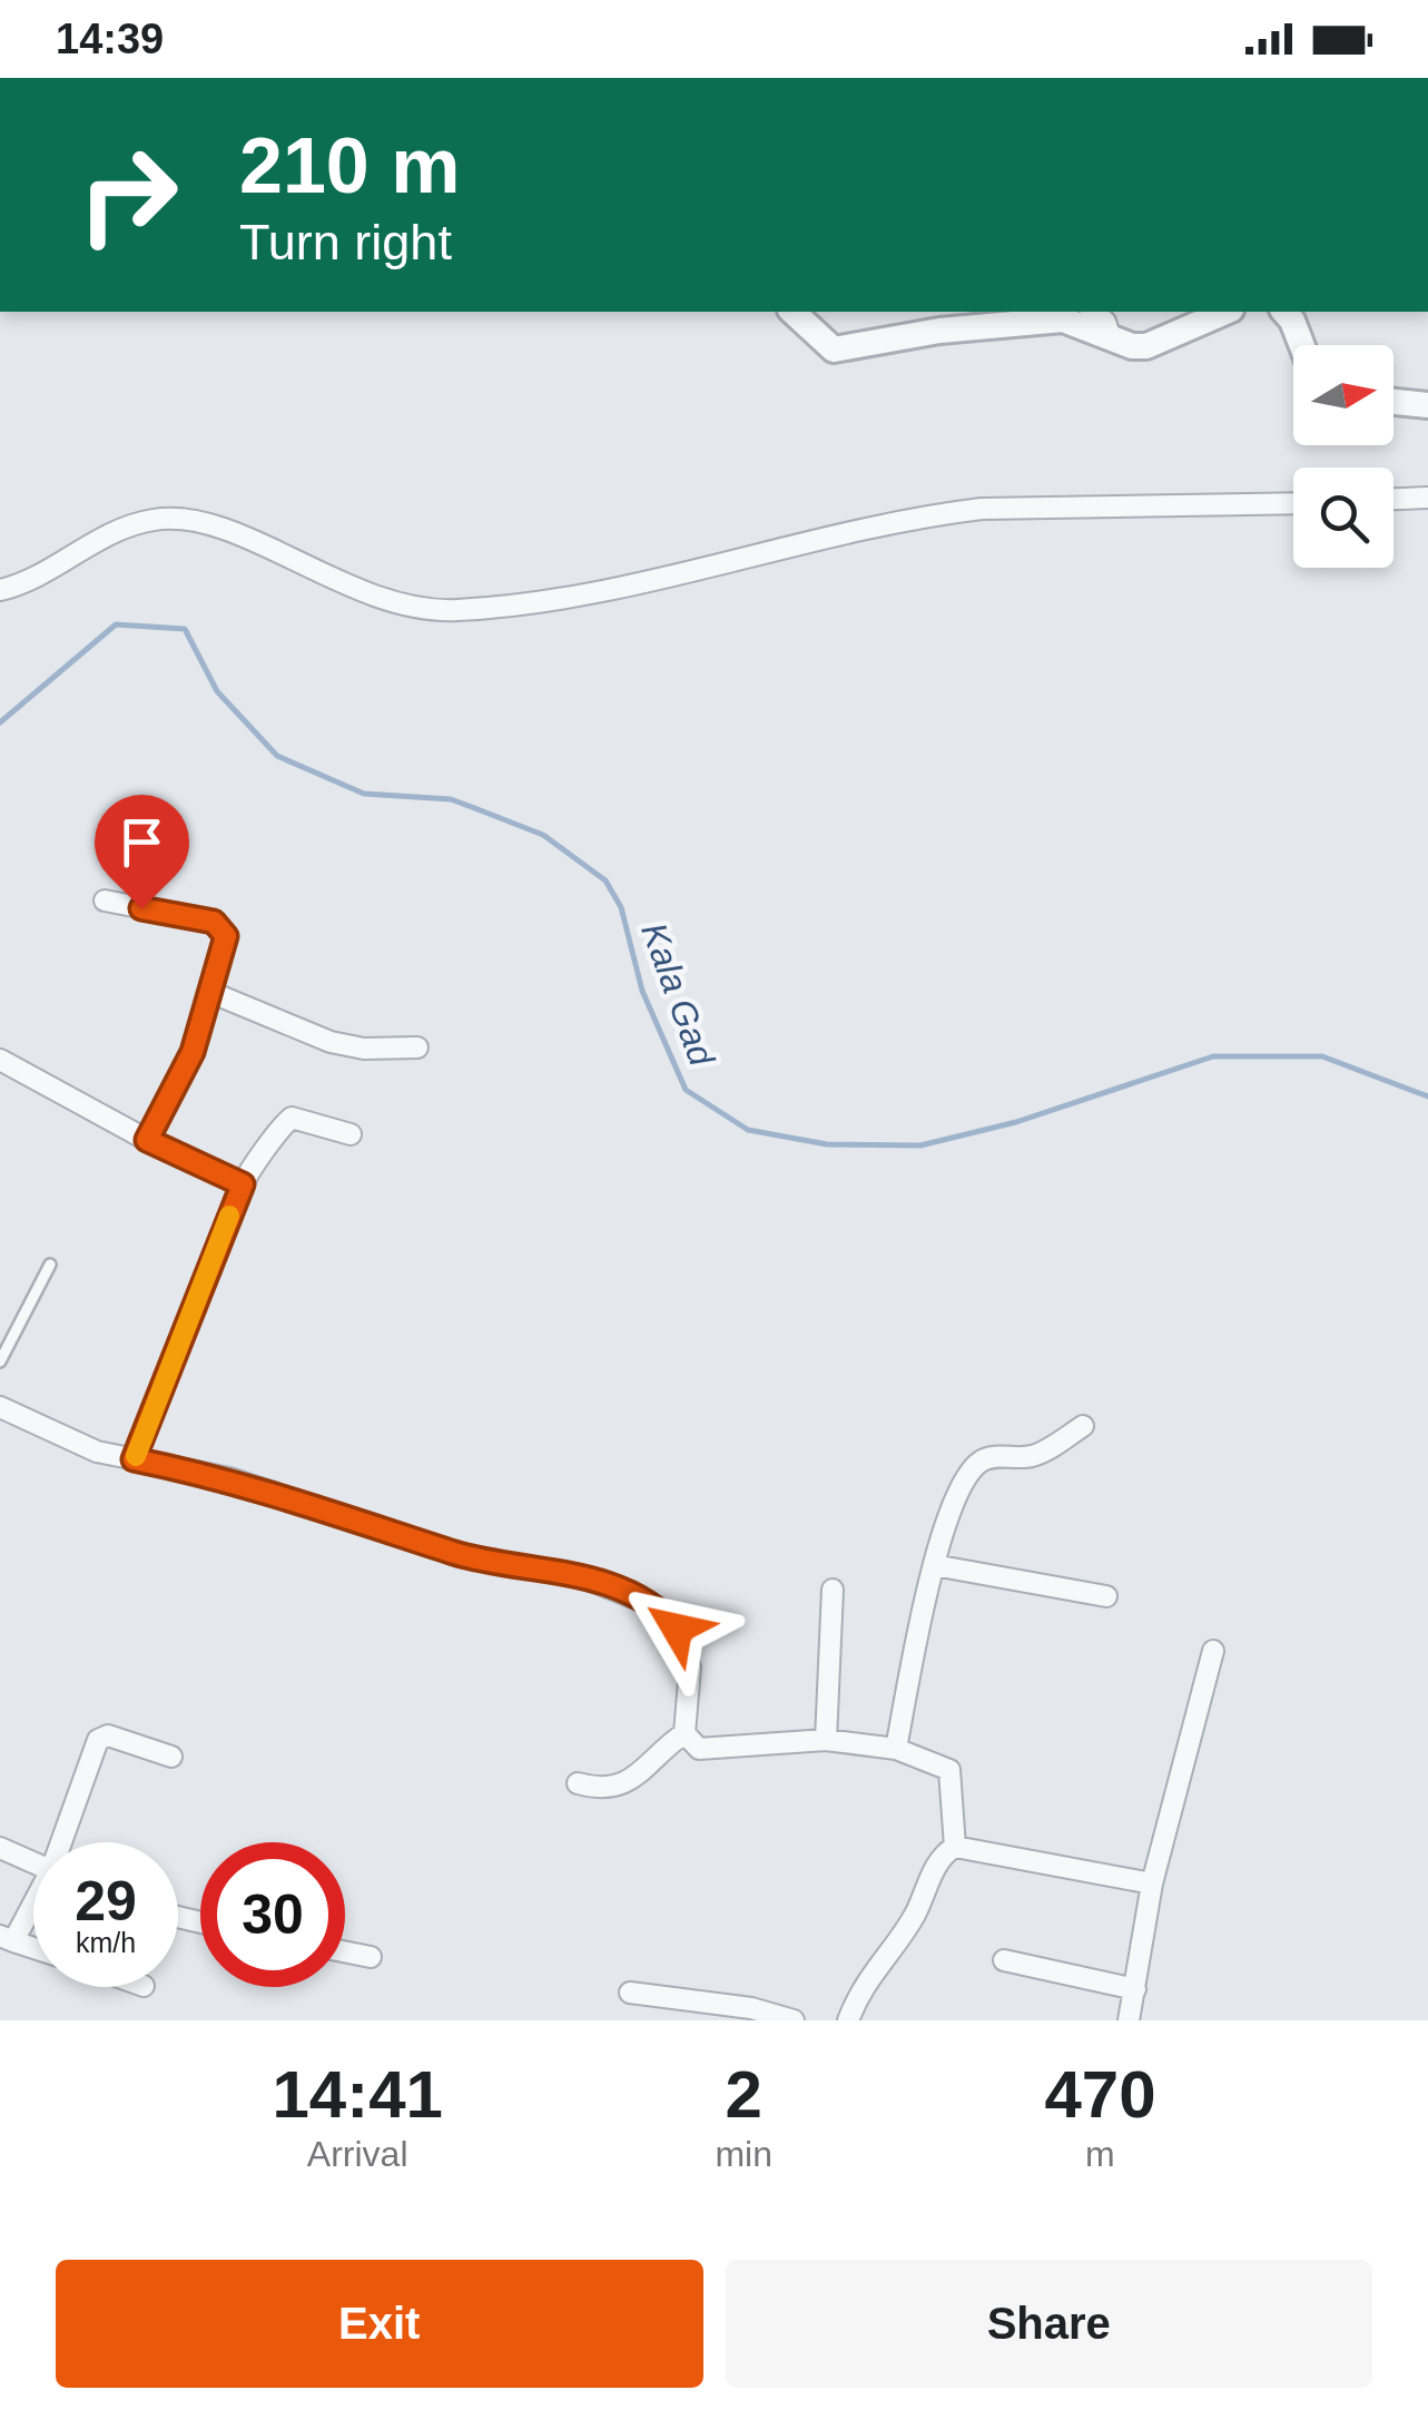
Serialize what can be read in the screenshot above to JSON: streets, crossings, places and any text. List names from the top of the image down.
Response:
{
  "water": ["Kala Gad"],
  "north": "right",
  "page": {
    "status": "14:39",
    "turn": ["210 m", "Turn right"],
    "speed": "29 km/h",
    "limit": "30",
    "eta": [
      "14:41",
      "Arrival",
      "2",
      "min",
      "470",
      "m"
    ],
    "buttons": ["Exit", "Share"]
  }
}
